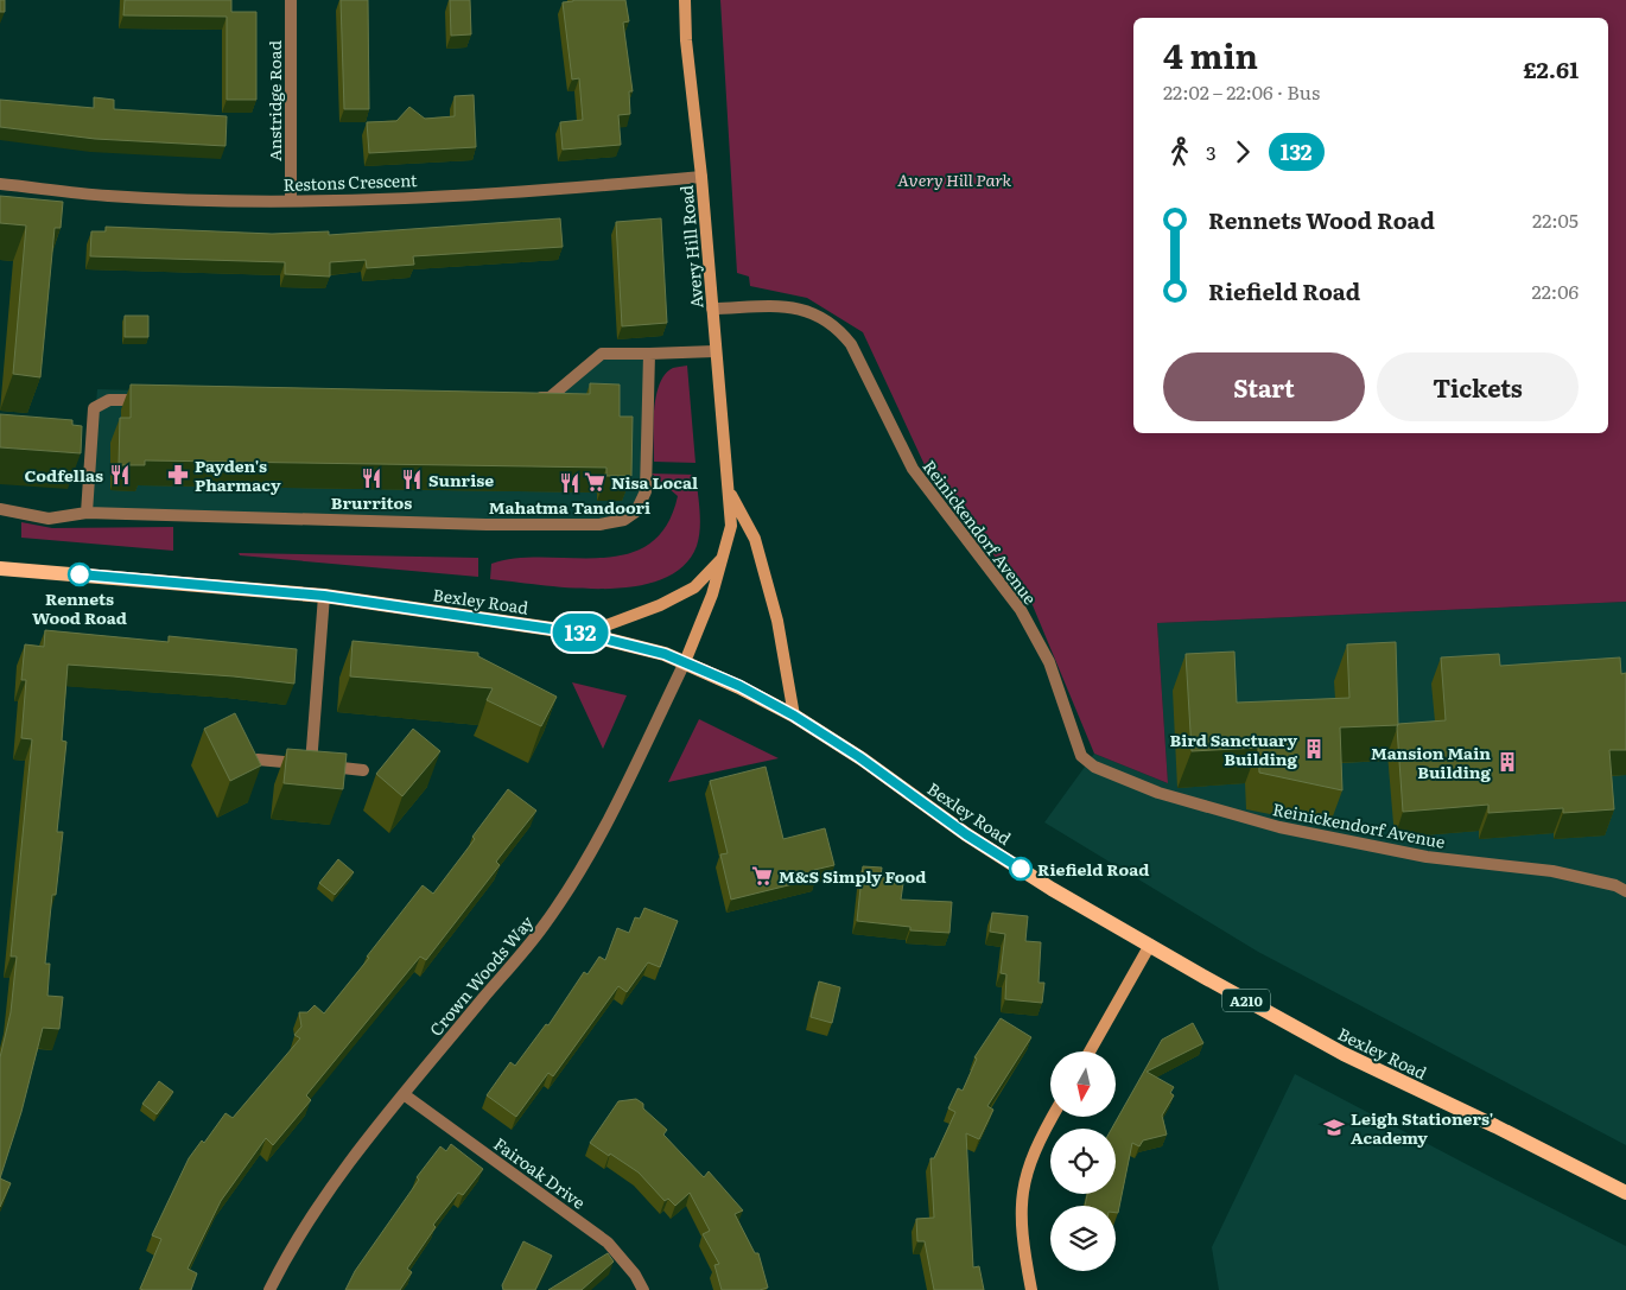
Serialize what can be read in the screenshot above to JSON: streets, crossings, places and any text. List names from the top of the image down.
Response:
{
  "streets": {
    "main road": ["Avery Hill Road", "Bexley Road", "A210"],
    "street": [
      "Anstridge Road",
      "Restons Crescent",
      "Reinickendorf Avenue",
      "Crown Woods Way",
      "Fairoak Drive"
    ]
  },
  "crossings": [
    ["Anstridge Road", "Restons Crescent"],
    ["Restons Crescent", "Avery Hill Road"],
    ["Avery Hill Road", "Reinickendorf Avenue"],
    ["Avery Hill Road", "Bexley Road"],
    ["Avery Hill Road", "Crown Woods Way"],
    ["Bexley Road", "Crown Woods Way"],
    ["Crown Woods Way", "Fairoak Drive"]
  ],
  "parks": ["Avery Hill Park"],
  "places": {
    "restaurant": [
      "Codfellas",
      "Brurritos",
      "Sunrise",
      "Mahatma Tandoori"
    ],
    "pharmacy": ["Payden's Pharmacy"],
    "supermarket": ["Nisa Local", "M&S Simply Food"],
    "other": ["Rennets Wood Road", "Riefield Road"],
    "building": ["Bird Sanctuary Building", "Mansion Main Building"],
    "school or university": ["Leigh Stationers' Academy"]
  },
  "lines": ["bus line 132"],
  "north": "bottom",
  "page": {
    "on_map": "132",
    "heading": ["4 min", "22:02 – 22:06 · Bus", "£2.61"],
    "legs": ["3", "132"],
    "list": [
      {
        "name": "Rennets Wood Road",
        "value": "22:05"
      },
      {
        "name": "Riefield Road",
        "value": "22:06"
      }
    ],
    "buttons": ["Start", "Tickets"]
  }
}
